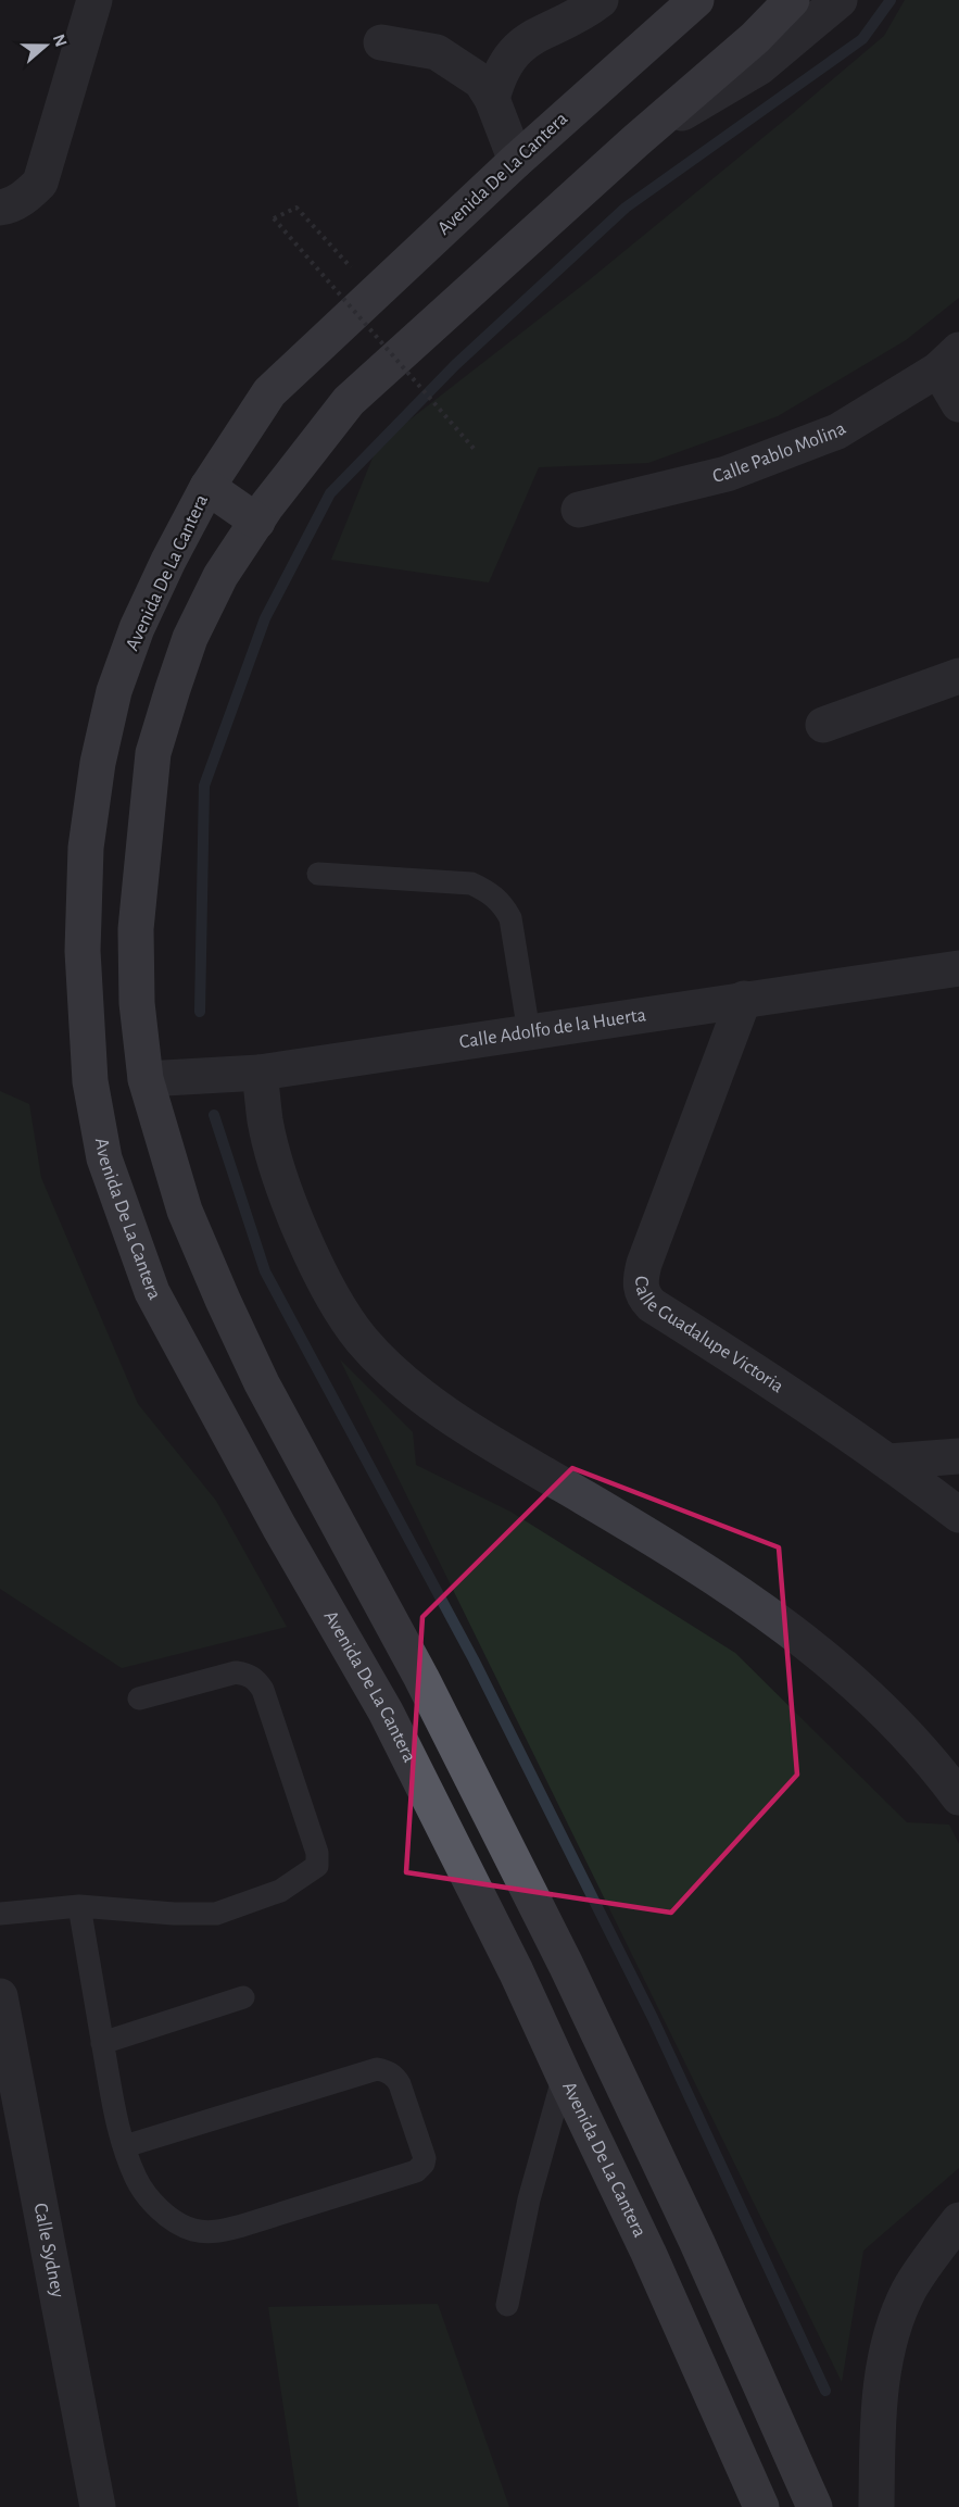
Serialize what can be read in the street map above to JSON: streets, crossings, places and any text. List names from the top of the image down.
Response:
{
  "streets": {
    "main road": ["Avenida De La Cantera"],
    "street": [
      "Calle Pablo Molina",
      "Calle Adolfo de la Huerta",
      "Calle Guadalupe Victoria",
      "Calle Sydney"
    ]
  },
  "crossings": [
    ["Calle Adolfo de la Huerta", "Calle Guadalupe Victoria"]
  ],
  "north": "right"
}
